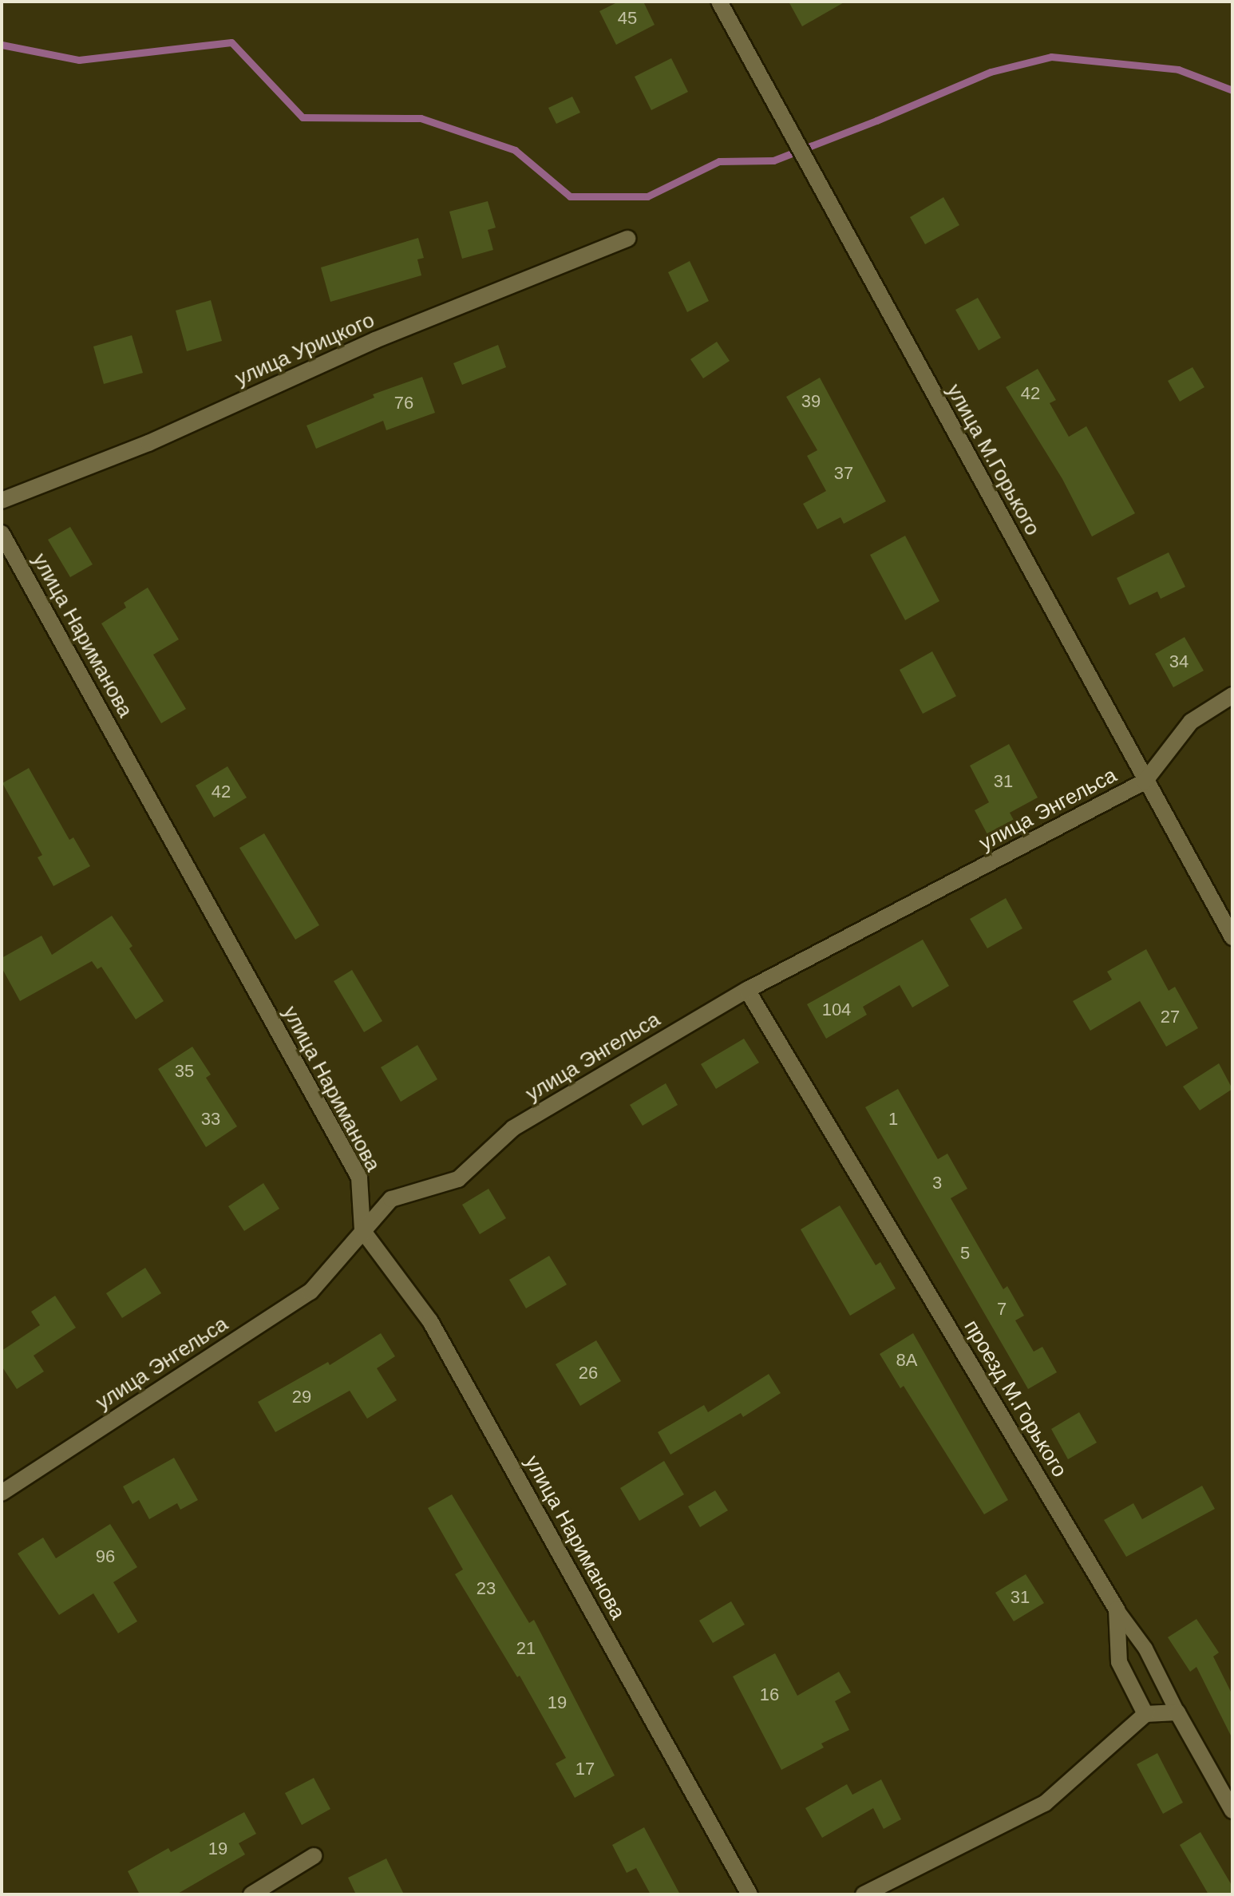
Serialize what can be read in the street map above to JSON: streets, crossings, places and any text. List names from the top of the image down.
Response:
{
  "streets": {
    "street": [
      "улица Урицкого",
      "улица М.Горького",
      "улица Нариманова",
      "улица Энгельса",
      "проезд М.Горького"
    ]
  },
  "crossings": [
    ["улица М.Горького", "улица Энгельса"],
    ["улица Нариманова", "улица Энгельса"],
    ["улица Энгельса", "проезд М.Горького"]
  ],
  "house_numbers": [
    "45",
    "42",
    "39",
    "76",
    "37",
    "34",
    "31",
    "42",
    "104",
    "27",
    "35",
    "33",
    "1",
    "3",
    "5",
    "7",
    "8А",
    "26",
    "29",
    "96",
    "23",
    "31",
    "21",
    "16",
    "19",
    "17",
    "19"
  ]
}
